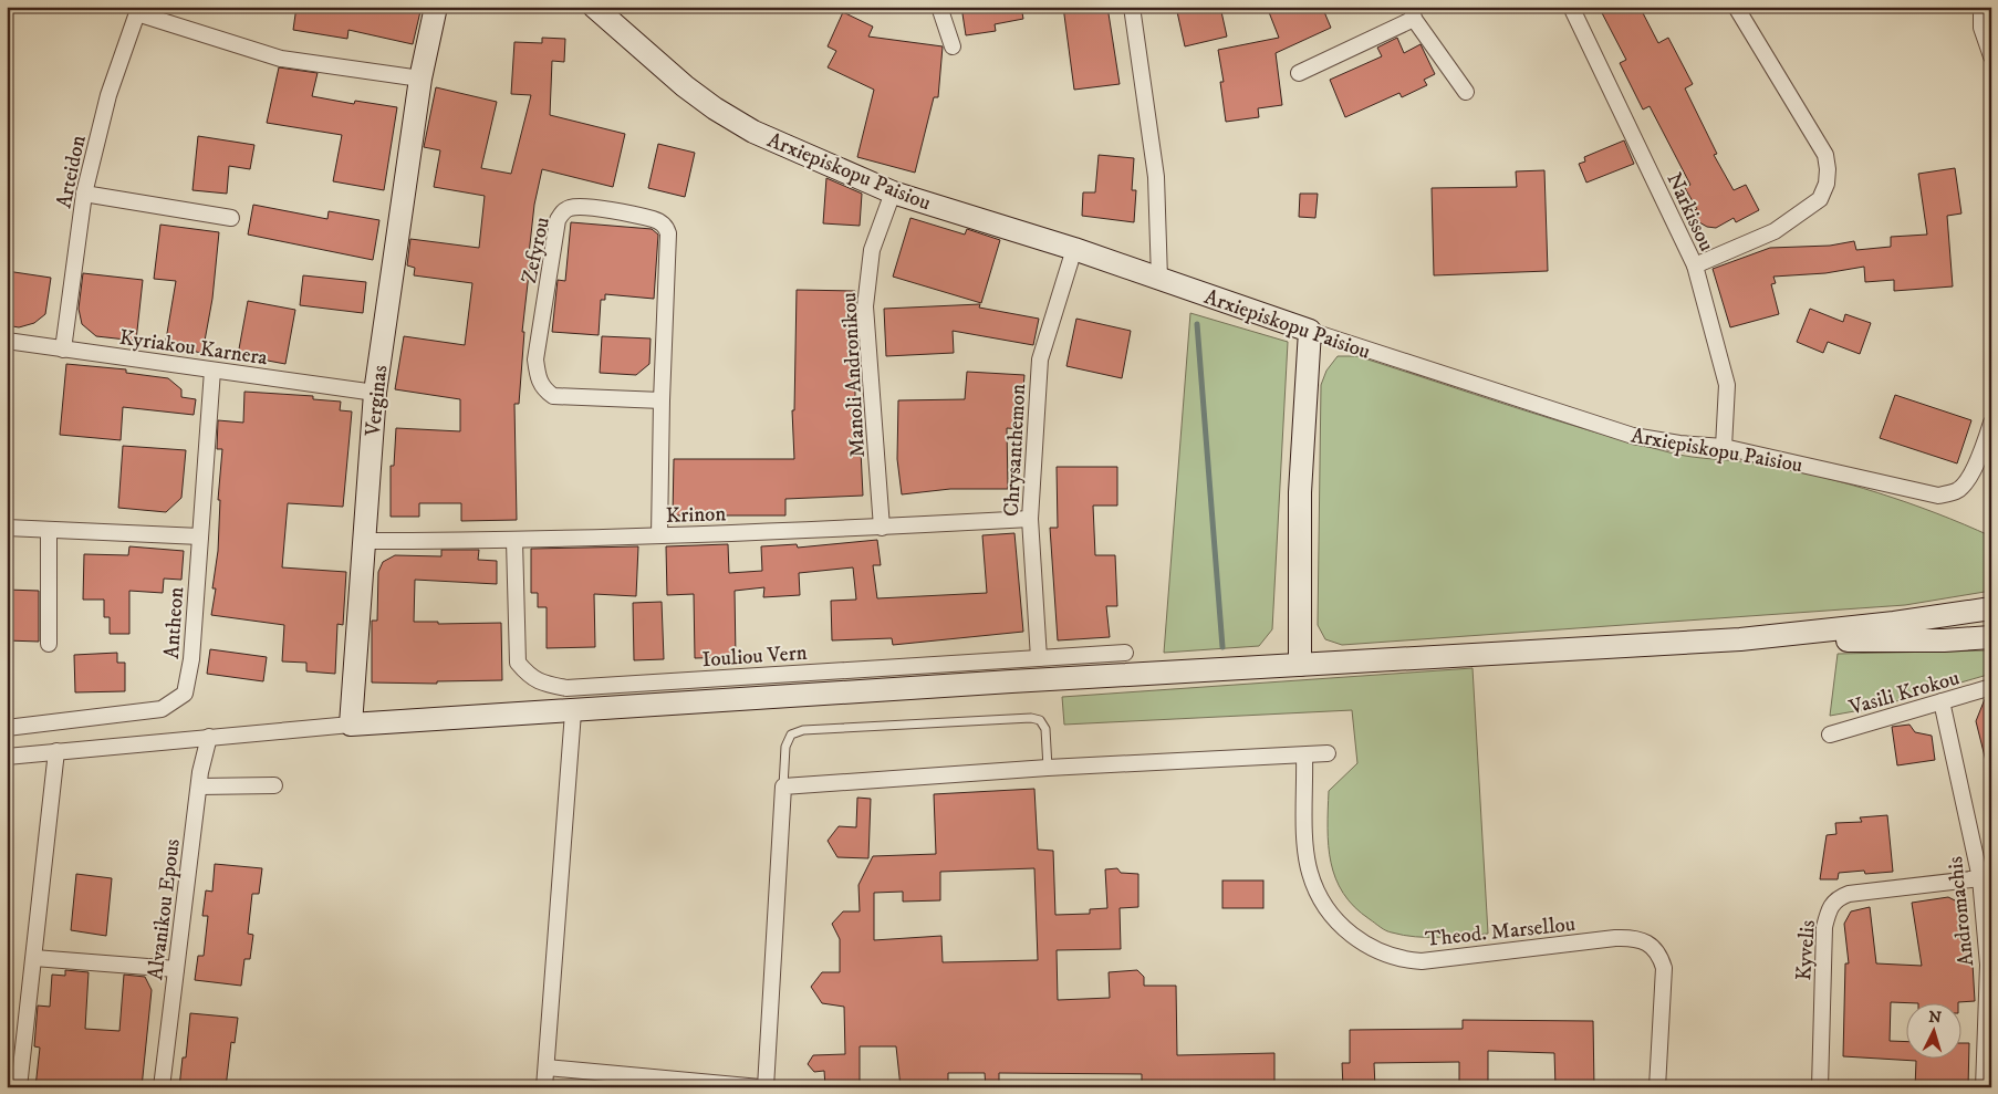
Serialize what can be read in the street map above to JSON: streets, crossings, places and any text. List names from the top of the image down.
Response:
{
  "streets": {
    "street": [
      "Arxiepiskopu Paisiou",
      "Arteidon",
      "Narkissou",
      "Zefyrou",
      "Kyriakou Karnera",
      "Manoli Andronikou",
      "Verginas",
      "Chrysanthemon",
      "Krinon",
      "Antheon",
      "Iouliou Vern",
      "Vasili Krokou",
      "Alvanikou Epous",
      "Andromachis",
      "Theod. Marsellou",
      "Kyvelis"
    ]
  },
  "crossings": [
    ["Arxiepiskopu Paisiou", "Narkissou"],
    ["Arxiepiskopu Paisiou", "Manoli Andronikou"],
    ["Arxiepiskopu Paisiou", "Chrysanthemon"],
    ["Arteidon", "Kyriakou Karnera"],
    ["Zefyrou", "Krinon"],
    ["Kyriakou Karnera", "Verginas"],
    ["Kyriakou Karnera", "Antheon"],
    ["Manoli Andronikou", "Krinon"],
    ["Verginas", "Krinon"],
    ["Chrysanthemon", "Krinon"],
    ["Chrysanthemon", "Iouliou Vern"],
    ["Krinon", "Iouliou Vern"],
    ["Vasili Krokou", "Andromachis"],
    ["Andromachis", "Kyvelis"]
  ],
  "north": "top"
}
